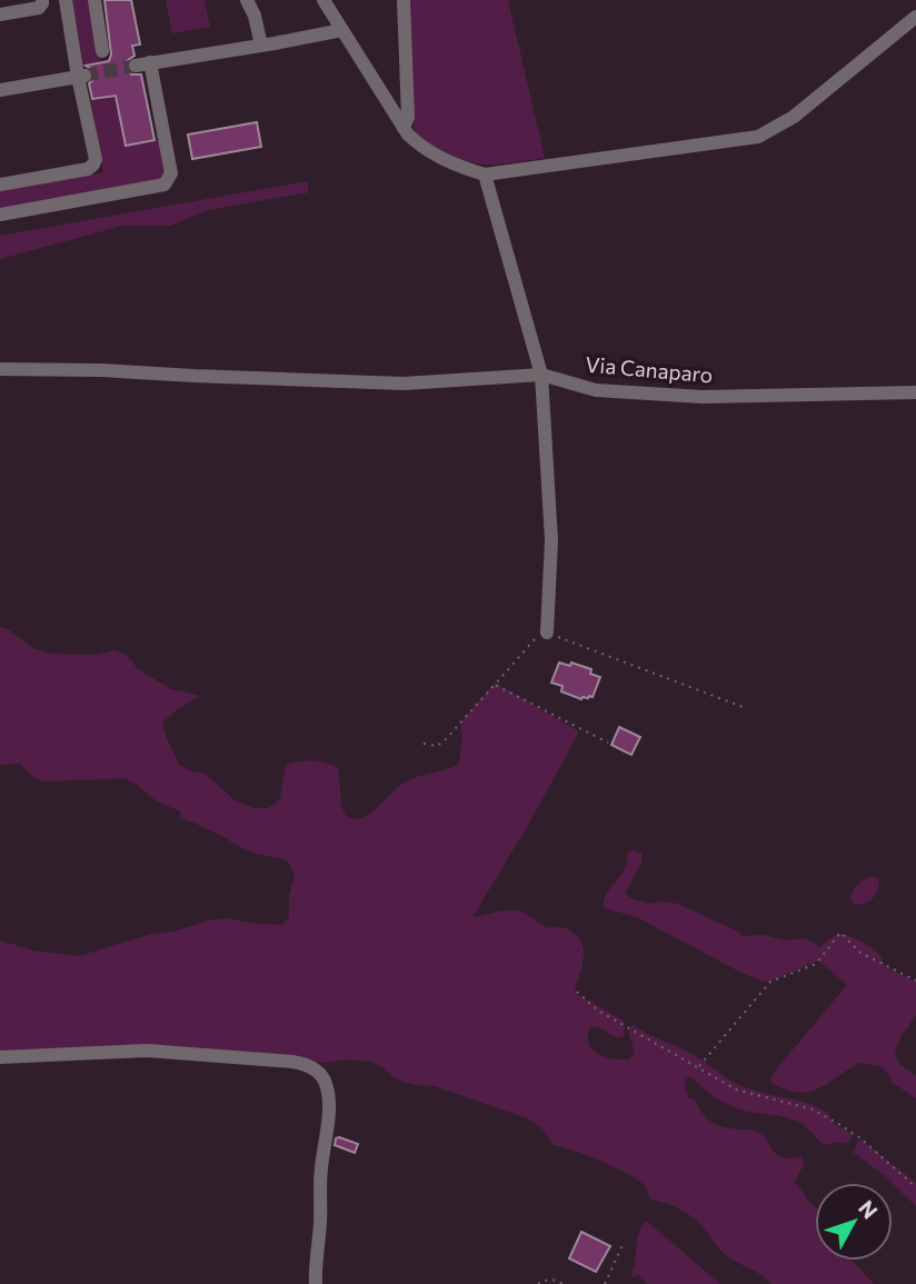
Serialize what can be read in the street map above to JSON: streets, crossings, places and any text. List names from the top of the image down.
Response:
{
  "streets": {
    "street": ["Via Canaparo"]
  },
  "north": "top right"
}
